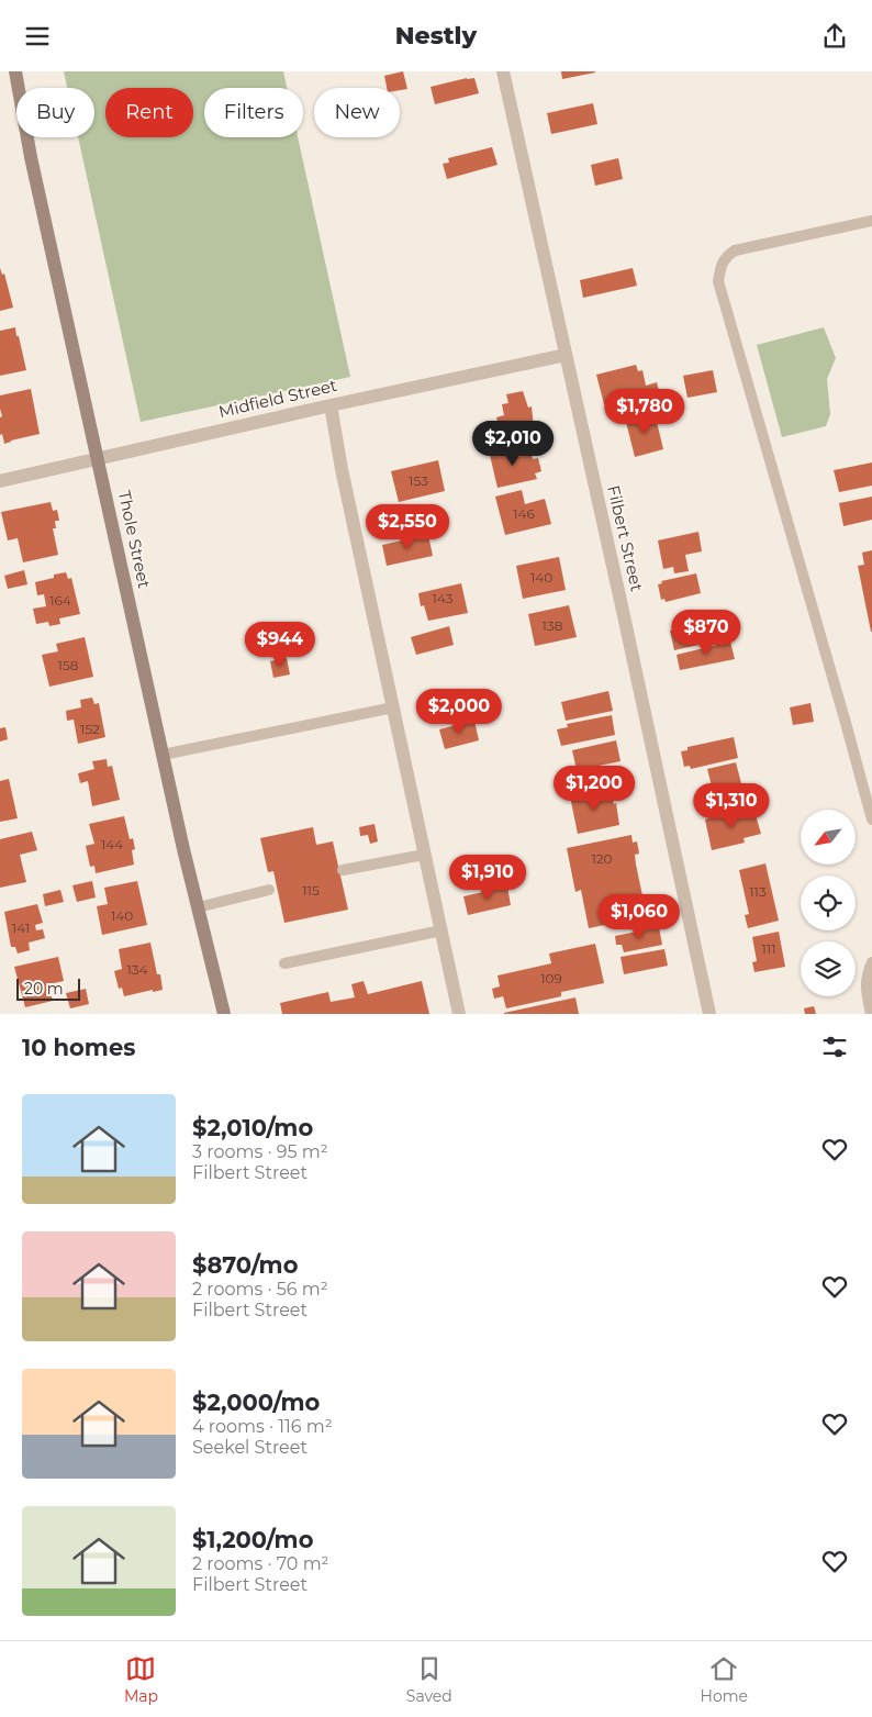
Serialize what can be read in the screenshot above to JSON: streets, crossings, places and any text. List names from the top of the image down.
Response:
{
  "streets": {
    "street": ["Midfield Street", "Filbert Street", "Thole Street"]
  },
  "crossings": [
    ["Midfield Street", "Filbert Street"],
    ["Midfield Street", "Thole Street"]
  ],
  "house_numbers": [
    "153",
    "146",
    "140",
    "143",
    "164",
    "138",
    "158",
    "152",
    "144",
    "120",
    "115",
    "113",
    "140",
    "141",
    "111",
    "134",
    "109"
  ],
  "scale_bar": "20 m",
  "north": "bottom left",
  "page": {
    "header": "Nestly",
    "chip": [
      "Buy",
      "Rent",
      "Filters",
      "New"
    ],
    "price": [
      "$1,780",
      "$2,010",
      "$2,550",
      "$870",
      "$944",
      "$2,000",
      "$1,200",
      "$1,310",
      "$1,910",
      "$1,060"
    ],
    "scale": "20 m",
    "heading": "10 homes",
    "list": [
      {
        "name": "$2,010/mo",
        "note": "3 rooms · 95 m² · Filbert Street"
      },
      {
        "name": "$870/mo",
        "note": "2 rooms · 56 m² · Filbert Street"
      },
      {
        "name": "$2,000/mo",
        "note": "4 rooms · 116 m² · Seekel Street"
      },
      {
        "name": "$1,200/mo",
        "note": "2 rooms · 70 m² · Filbert Street"
      }
    ],
    "tabs": ["Map", "Saved", "Home"]
  }
}
